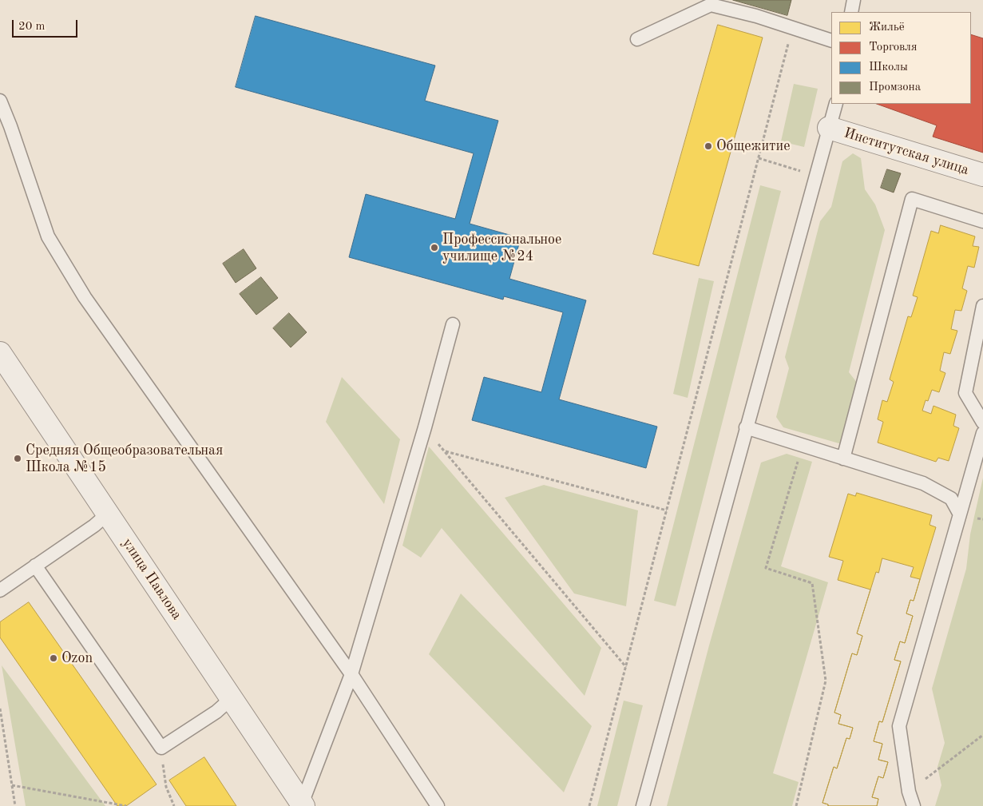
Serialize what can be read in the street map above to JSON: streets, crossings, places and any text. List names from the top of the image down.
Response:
{
  "streets": {
    "street": ["Институтская улица", "улица Павлова"]
  },
  "places": [
    "Общежитие",
    "Профессиональное училище №24",
    "Средняя Общеобразовательная Школа №15",
    "Ozon"
  ],
  "legend": [
    "Жильё",
    "Торговля",
    "Школы",
    "Промзона"
  ],
  "scale_bar": "20 m"
}
